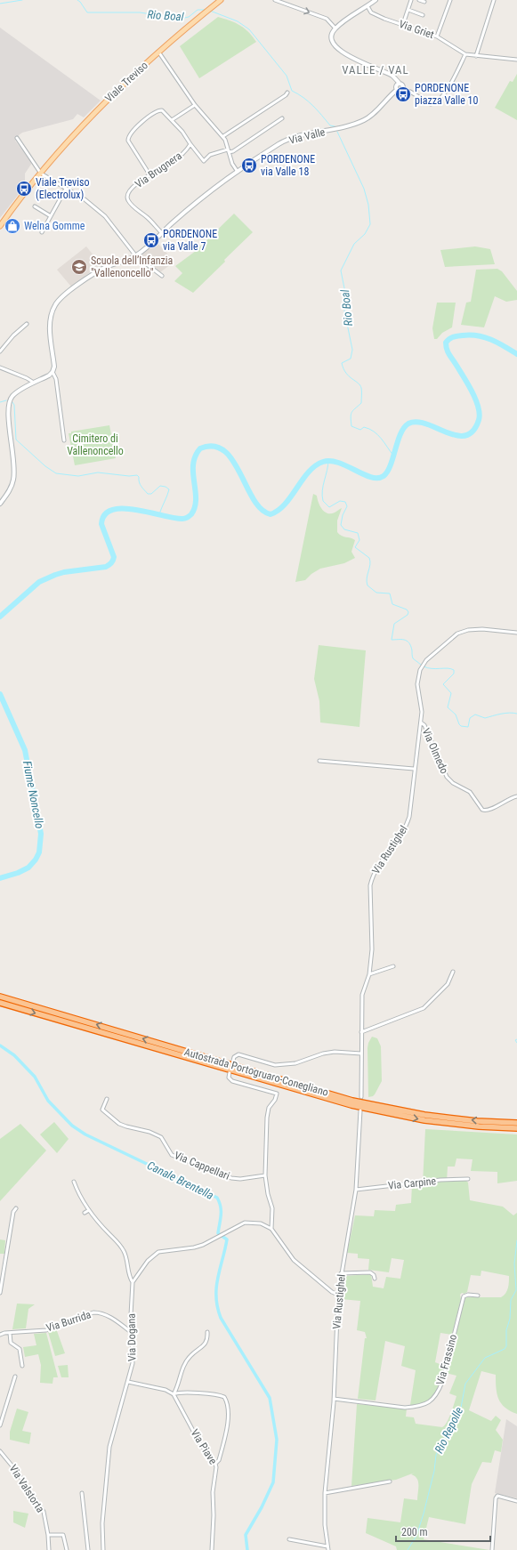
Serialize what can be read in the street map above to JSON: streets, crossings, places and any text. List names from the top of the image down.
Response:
{
  "streets": {
    "highway": ["Autostrada Portogruaro-Conegliano"],
    "main road": ["Viale Treviso"],
    "street": [
      "Via Griet",
      "Via Valle",
      "Via Brugnera",
      "Via Olmedo",
      "Via Rustighel",
      "Via Cappellari",
      "Via Carpine",
      "Via Burrida",
      "Via Dogana",
      "Via Frassino",
      "Via Piave",
      "Via Valstorta"
    ]
  },
  "crossings": [
    ["Via Valle", "Via Brugnera"],
    ["Via Olmedo", "Via Rustighel"],
    ["Via Rustighel", "Via Carpine"],
    ["Via Rustighel", "Via Frassino"],
    ["Via Burrida", "Via Dogana"]
  ],
  "districts": ["VALLE / VAL"],
  "water": [
    "Rio Boal",
    "Fiume Noncello",
    "Canale Brentella",
    "Rio Repolle"
  ],
  "parks": ["Cimitero di Vallenoncello"],
  "places": {
    "bus stop": [
      "PORDENONE piazza Valle 10",
      "PORDENONE via Valle 18",
      "Viale Treviso (Electrolux)",
      "PORDENONE via Valle 7"
    ],
    "shop": ["Welna Gomme"],
    "school or university": ["Scuola dell’Infanzia \"Vallenoncello\""]
  },
  "scale_bar": "200 m"
}
